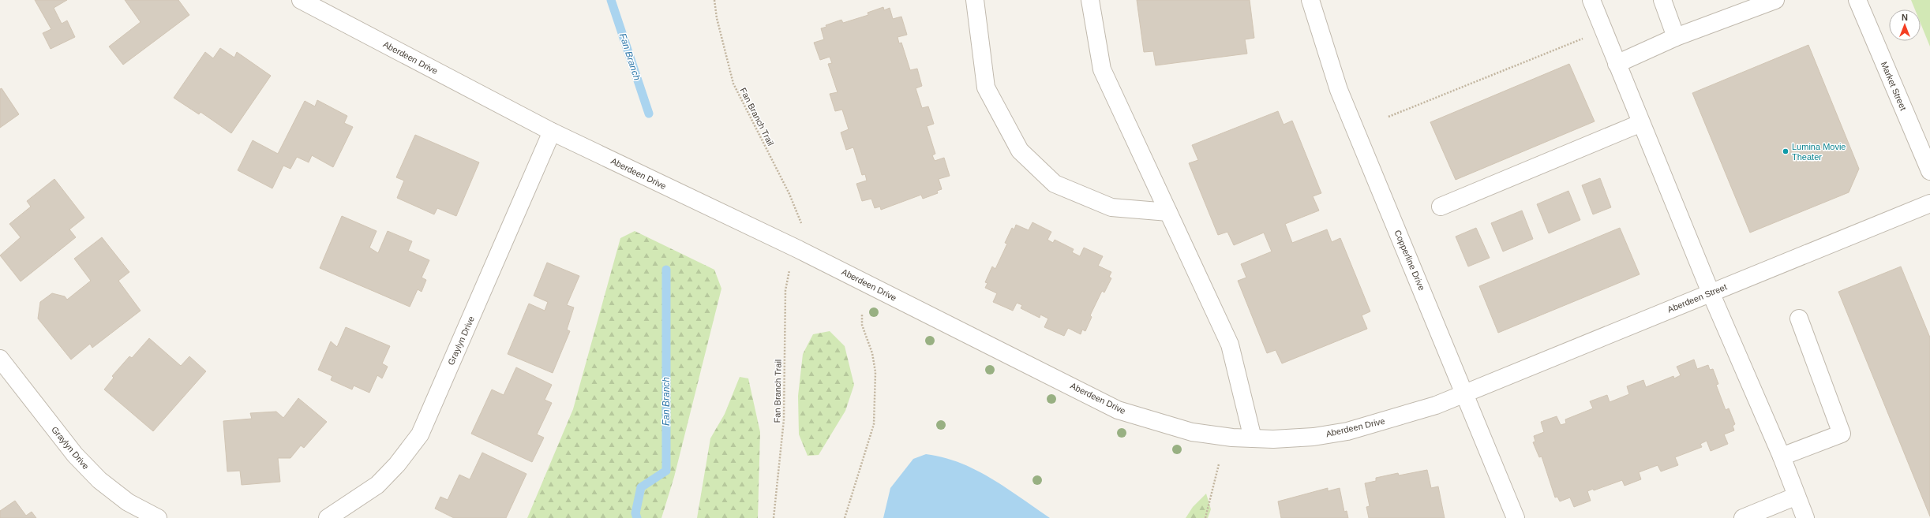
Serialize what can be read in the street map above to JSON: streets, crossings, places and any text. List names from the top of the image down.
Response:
{
  "streets": {
    "street": [
      "Aberdeen Drive",
      "Market Street",
      "Copperline Drive",
      "Aberdeen Street",
      "Graylyn Drive"
    ],
    "path": ["Fan Branch Trail"]
  },
  "crossings": [
    ["Aberdeen Drive", "Copperline Drive"],
    ["Aberdeen Drive", "Aberdeen Street"],
    ["Aberdeen Drive", "Graylyn Drive"],
    ["Copperline Drive", "Aberdeen Street"]
  ],
  "water": ["Fan Branch"],
  "places": ["Lumina Movie Theater"],
  "north": "top"
}
